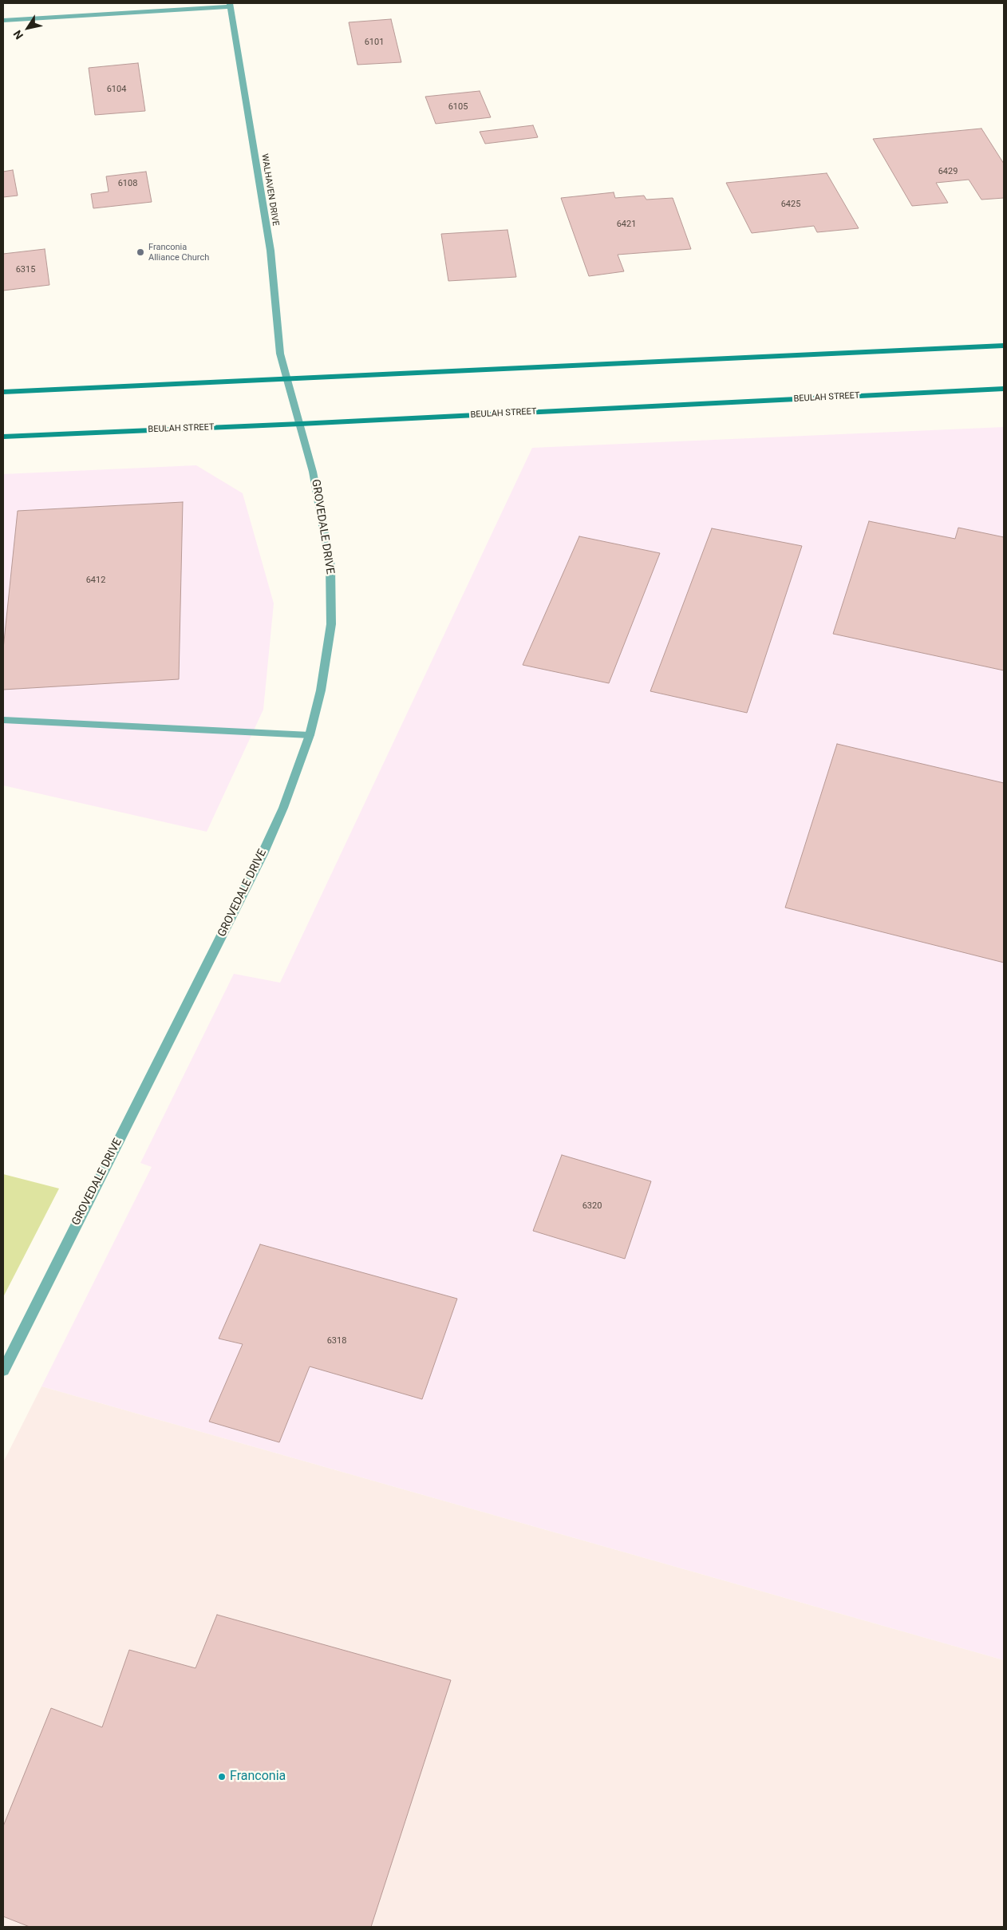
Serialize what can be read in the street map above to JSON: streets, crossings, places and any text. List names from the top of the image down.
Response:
{
  "streets": {
    "main road": ["BEULAH STREET"],
    "street": ["WALHAVEN DRIVE", "GROVEDALE DRIVE"]
  },
  "crossings": [
    ["WALHAVEN DRIVE", "GROVEDALE DRIVE"],
    ["BEULAH STREET", "GROVEDALE DRIVE"]
  ],
  "places": ["Franconia Alliance Church", "Franconia"],
  "house_numbers": [
    "6101",
    "6104",
    "6105",
    "6429",
    "6108",
    "6425",
    "6421",
    "6315",
    "6412",
    "6320",
    "6318"
  ],
  "north": "bottom left"
}
